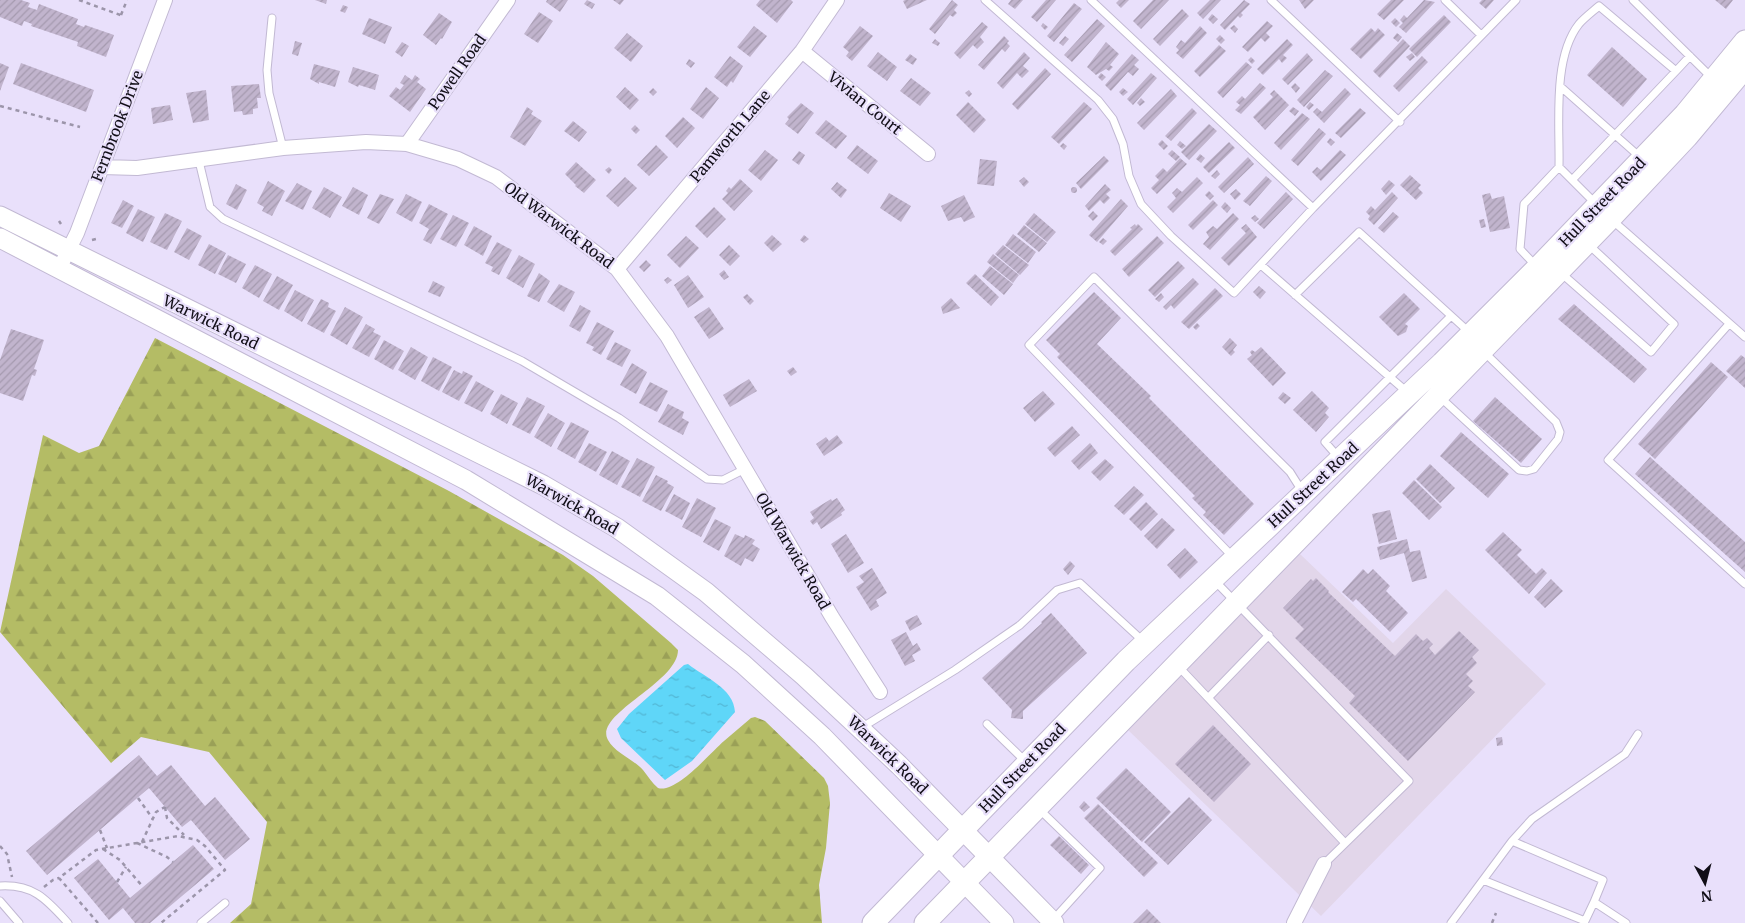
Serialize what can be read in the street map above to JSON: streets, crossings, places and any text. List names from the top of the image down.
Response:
{
  "streets": {
    "main road": ["Hull Street Road", "Warwick Road"],
    "street": [
      "Powell Road",
      "Vivian Court",
      "Fernbrook Drive",
      "Pamworth Lane",
      "Old Warwick Road"
    ]
  },
  "crossings": [
    ["Powell Road", "Old Warwick Road"],
    ["Vivian Court", "Pamworth Lane"],
    ["Fernbrook Drive", "Old Warwick Road"],
    ["Fernbrook Drive", "Warwick Road"],
    ["Pamworth Lane", "Old Warwick Road"],
    ["Hull Street Road", "Warwick Road"]
  ],
  "north": "bottom"
}
